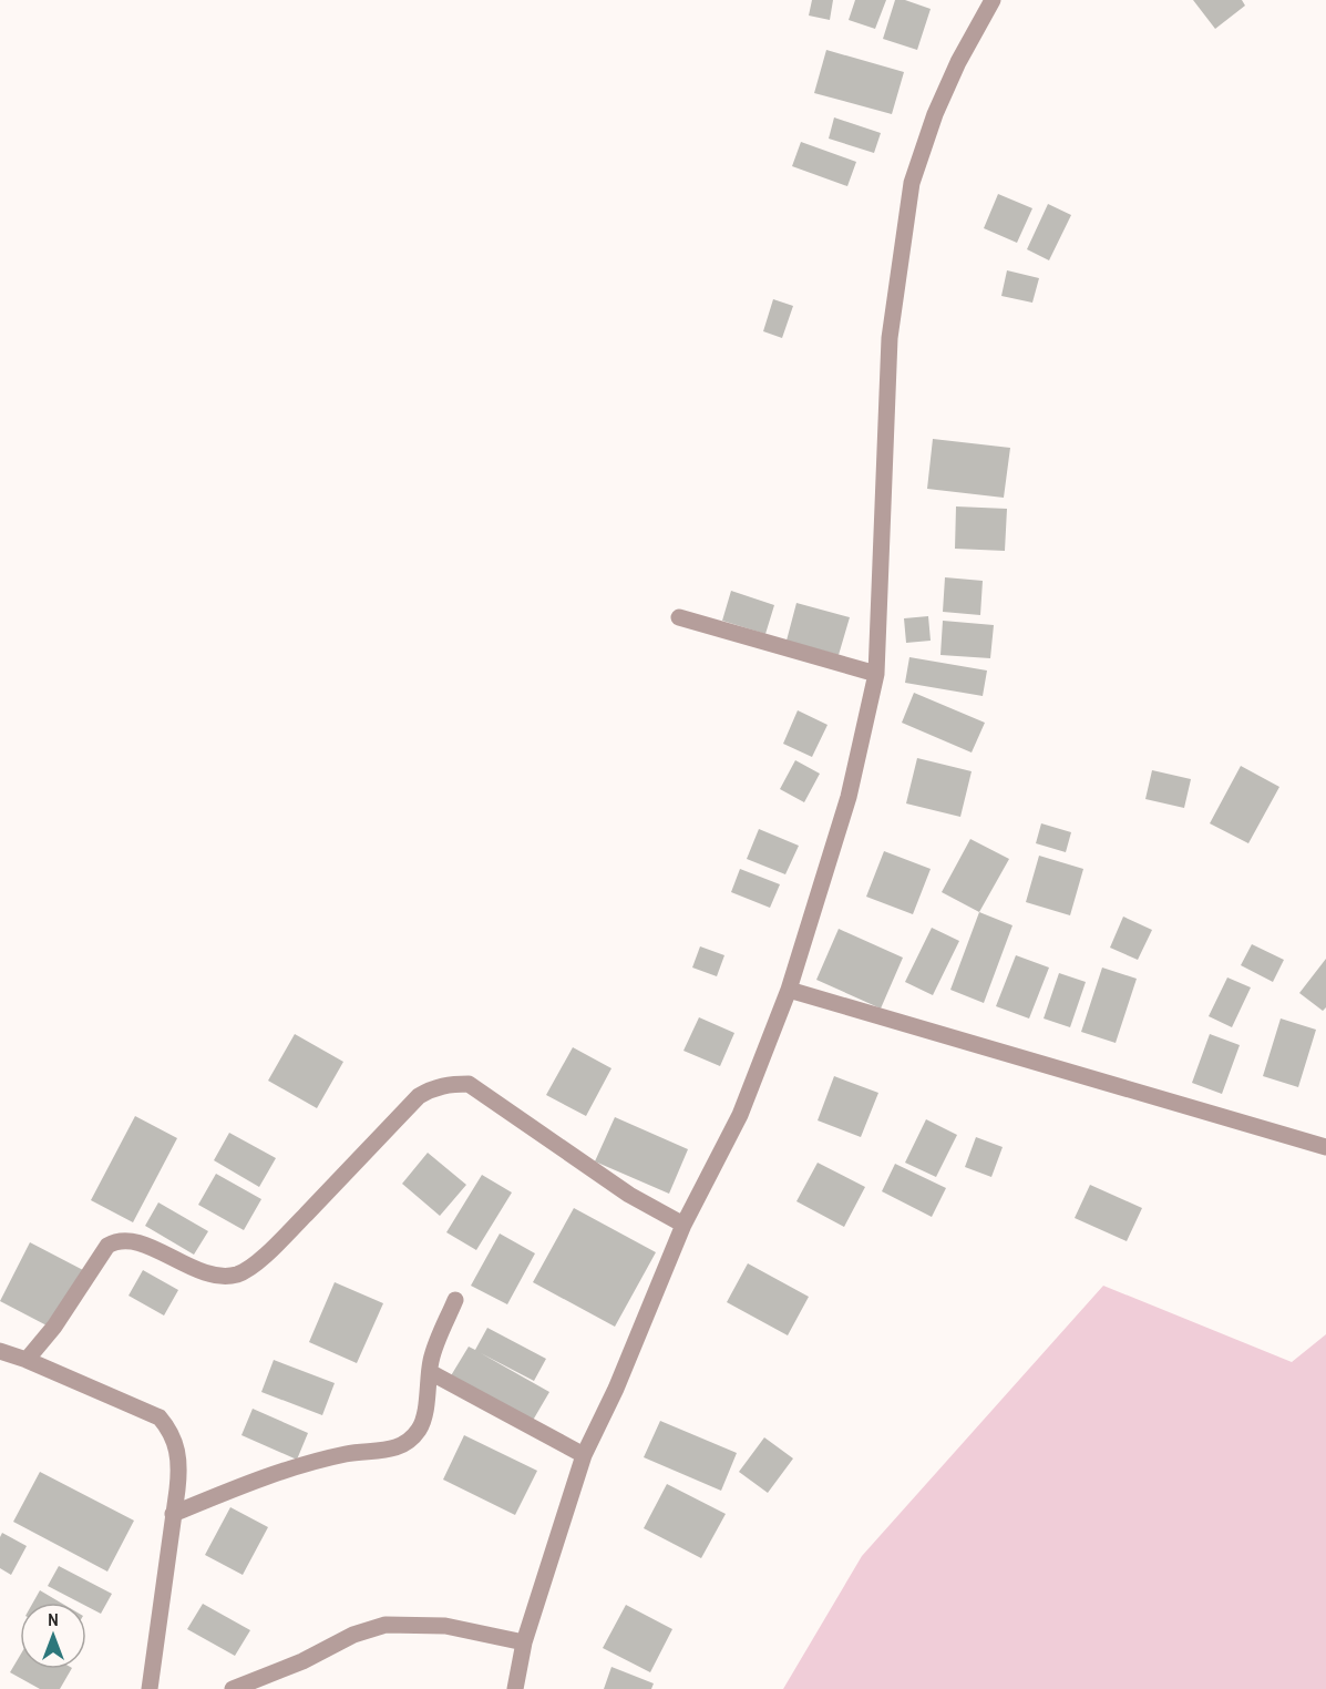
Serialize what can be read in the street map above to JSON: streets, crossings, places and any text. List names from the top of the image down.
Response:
{
  "north": "top"
}
